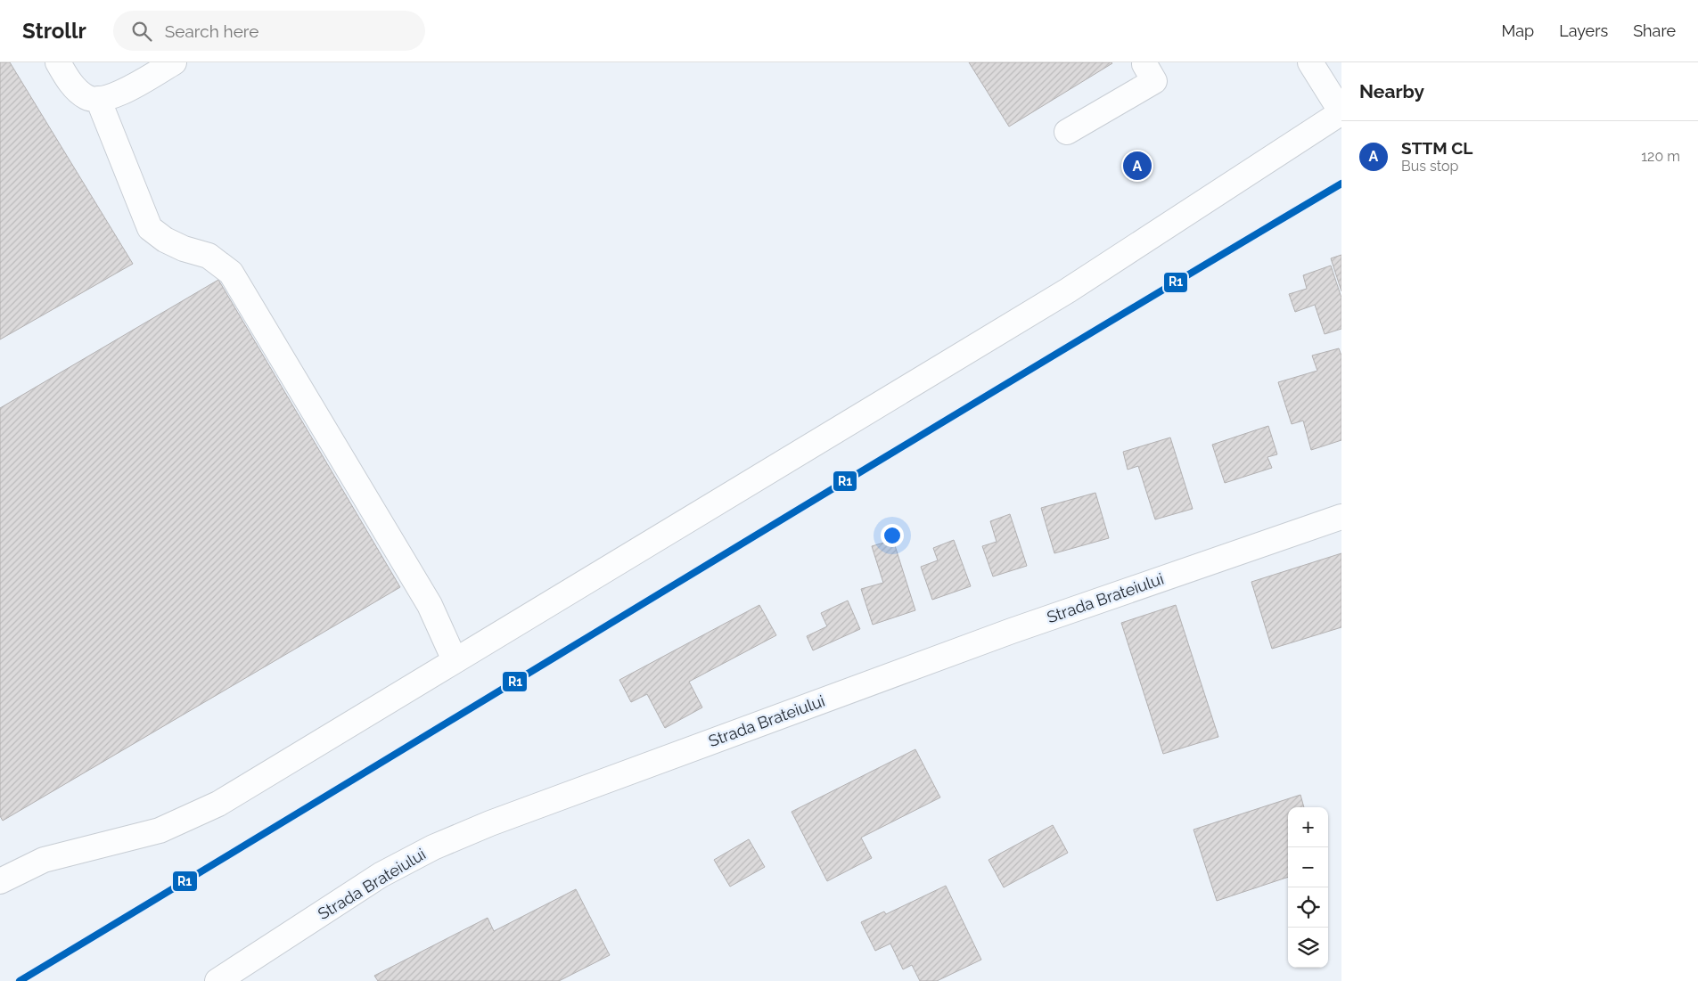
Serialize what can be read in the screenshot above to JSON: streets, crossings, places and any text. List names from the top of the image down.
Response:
{
  "streets": {
    "main road": ["Strada Brateiului"]
  },
  "lines": ["transit line R1"],
  "page": {
    "header": "Strollr",
    "search": "Search here",
    "nav": ["Map", "Layers", "Share"],
    "heading": "Nearby",
    "list": [
      {
        "mark": "A",
        "name": "STTM CL",
        "note": "Bus stop",
        "value": "120 m"
      }
    ],
    "pins": "A",
    "map_buttons": ["+", "−"]
  }
}
